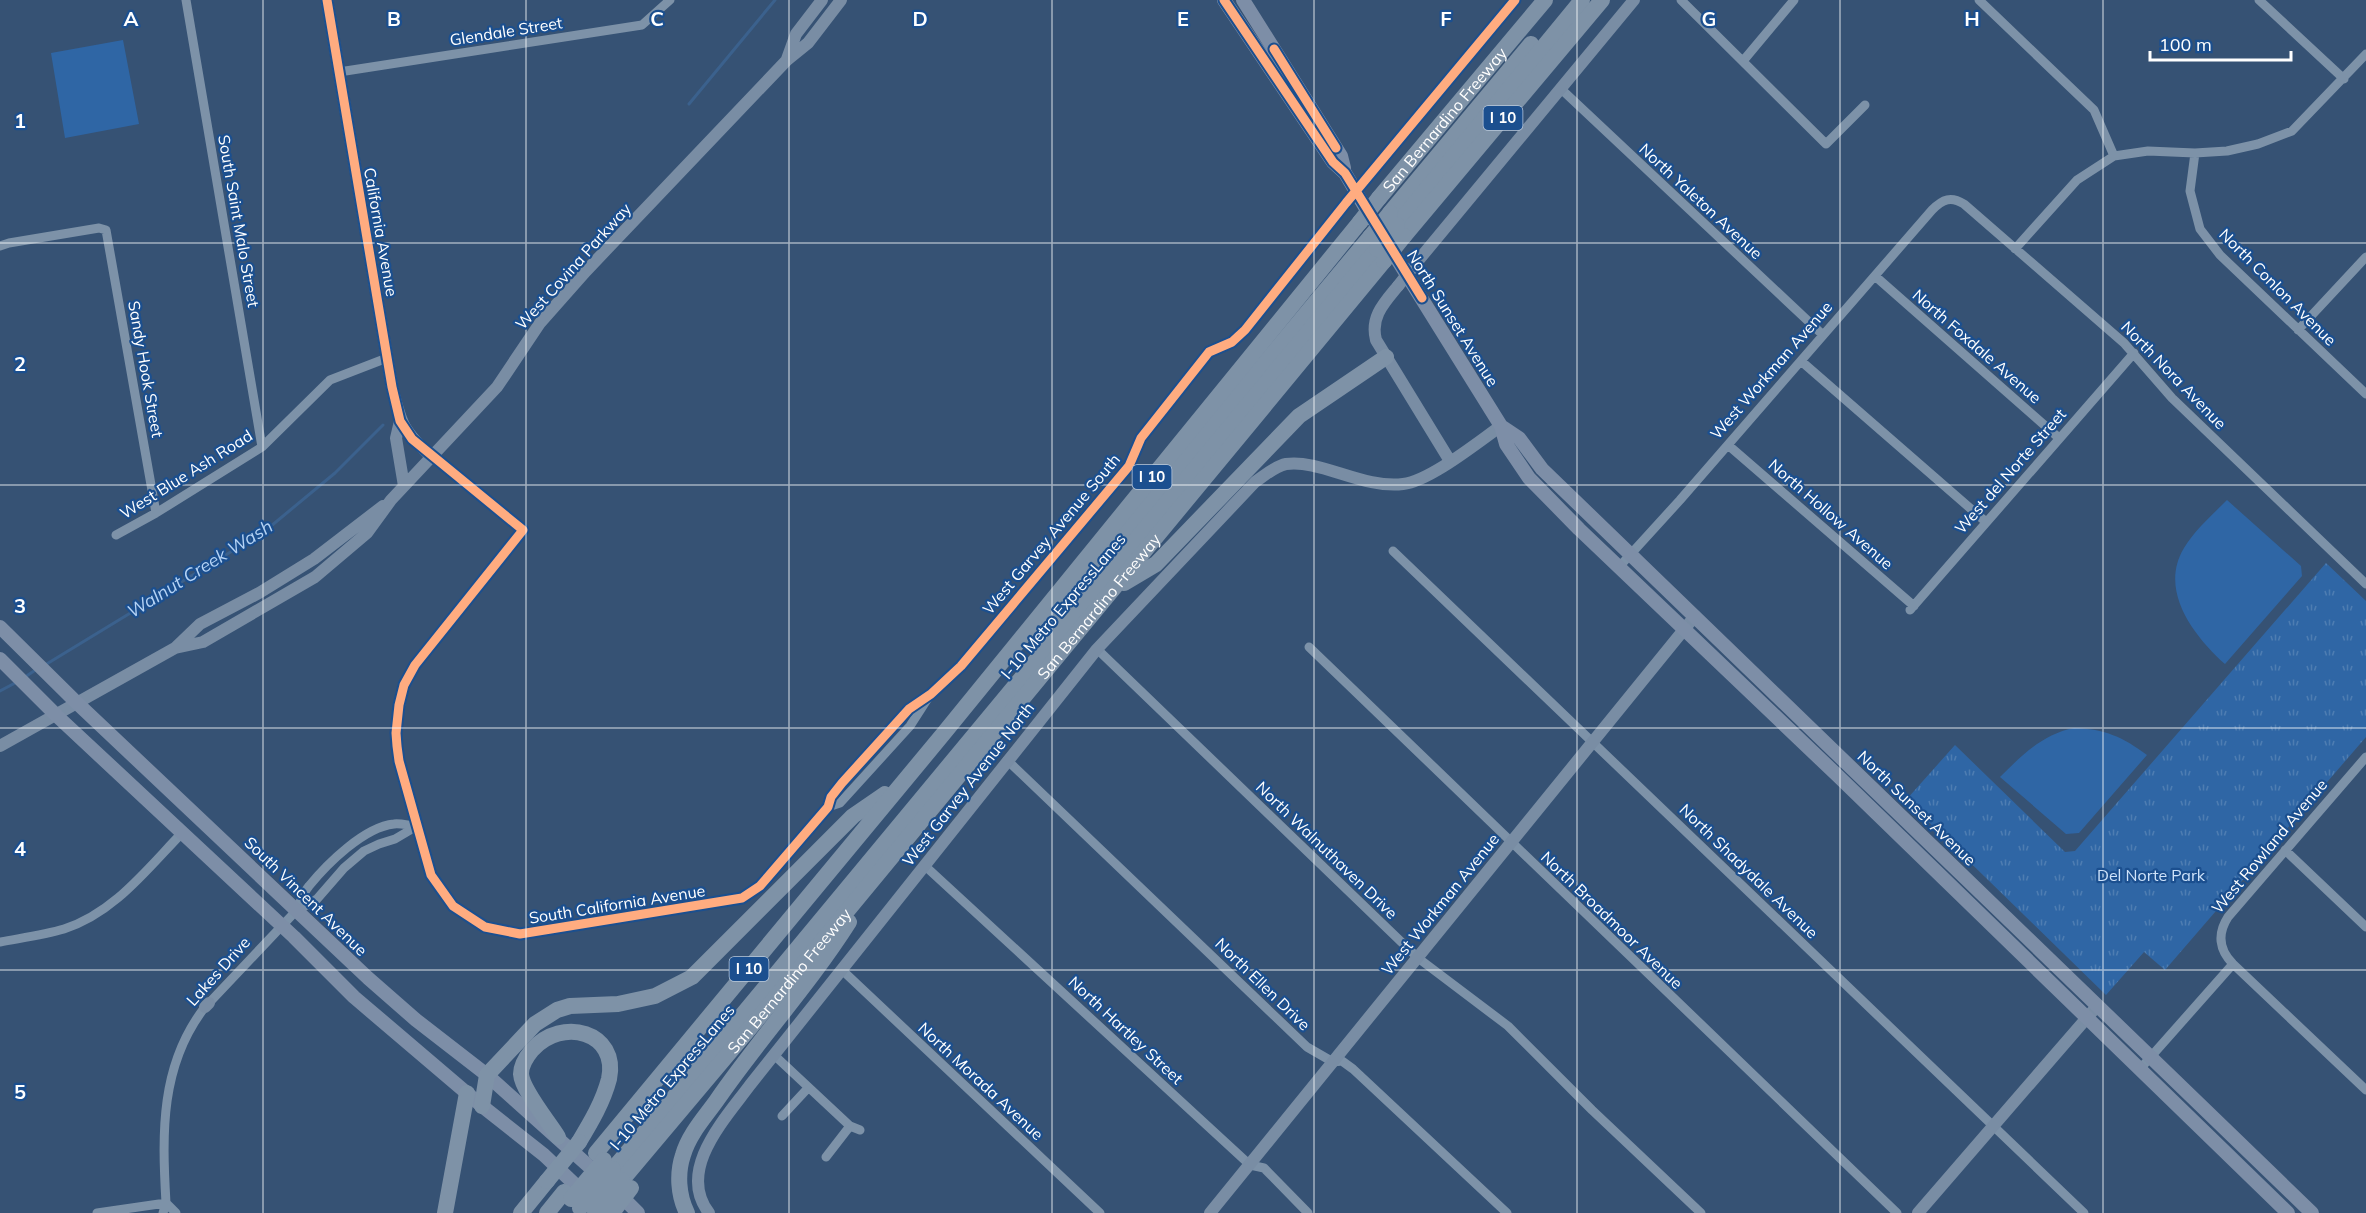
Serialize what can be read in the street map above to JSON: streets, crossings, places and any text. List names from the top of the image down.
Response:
{
  "streets": {
    "highway": ["I 10", "San Bernardino Freeway", "I-10 Metro ExpressLanes"],
    "main road": ["North Sunset Avenue", "South Vincent Avenue"],
    "street": [
      "Glendale Street",
      "North Yaleton Avenue",
      "South Saint Malo Street",
      "California Avenue",
      "West Covina Parkway",
      "North Conlon Avenue",
      "North Foxdale Avenue",
      "Sandy Hook Street",
      "West Workman Avenue",
      "North Nora Avenue",
      "West del Norte Street",
      "West Blue Ash Road",
      "North Hollow Avenue",
      "West Garvey Avenue South",
      "West Garvey Avenue North",
      "West Rowland Avenue",
      "North Walnuthaven Drive",
      "North Shadydale Avenue",
      "South California Avenue",
      "North Broadmoor Avenue",
      "Lakes Drive",
      "North Ellen Drive",
      "North Hartley Street",
      "North Morada Avenue"
    ]
  },
  "crossings": [
    ["Glendale Street", "California Avenue"],
    ["San Bernardino Freeway", "North Sunset Avenue"],
    ["San Bernardino Freeway", "I-10 Metro ExpressLanes"],
    ["San Bernardino Freeway", "South Vincent Avenue"],
    ["North Yaleton Avenue", "West Workman Avenue"],
    ["South Saint Malo Street", "West Blue Ash Road"],
    ["California Avenue", "West Covina Parkway"],
    ["California Avenue", "West Blue Ash Road"],
    ["California Avenue", "South California Avenue"],
    ["West Covina Parkway", "South Vincent Avenue"],
    ["West Covina Parkway", "South California Avenue"],
    ["North Sunset Avenue", "West Workman Avenue"],
    ["North Sunset Avenue", "I-10 Metro ExpressLanes"],
    ["North Sunset Avenue", "West Garvey Avenue North"],
    ["North Foxdale Avenue", "West Workman Avenue"],
    ["North Foxdale Avenue", "West del Norte Street"],
    ["Sandy Hook Street", "West Blue Ash Road"],
    ["West Workman Avenue", "North Nora Avenue"],
    ["West Workman Avenue", "North Hollow Avenue"],
    ["West Workman Avenue", "North Walnuthaven Drive"],
    ["West Workman Avenue", "North Shadydale Avenue"],
    ["West Workman Avenue", "North Broadmoor Avenue"],
    ["West Workman Avenue", "North Ellen Drive"],
    ["West Workman Avenue", "North Hartley Street"],
    ["North Nora Avenue", "West del Norte Street"],
    ["West del Norte Street", "North Hollow Avenue"],
    ["West Garvey Avenue South", "South California Avenue"],
    ["I-10 Metro ExpressLanes", "South Vincent Avenue"],
    ["West Garvey Avenue North", "North Walnuthaven Drive"],
    ["West Garvey Avenue North", "North Ellen Drive"],
    ["West Garvey Avenue North", "North Hartley Street"],
    ["West Garvey Avenue North", "North Morada Avenue"],
    ["South Vincent Avenue", "Lakes Drive"]
  ],
  "water": ["Walnut Creek Wash"],
  "parks": ["Del Norte Park"],
  "scale_bar": "100 m",
  "grid": {
    "columns": [
      "A",
      "B",
      "C",
      "D",
      "E",
      "F",
      "G",
      "H"
    ],
    "rows": [
      "1",
      "2",
      "3",
      "4",
      "5"
    ]
  }
}
